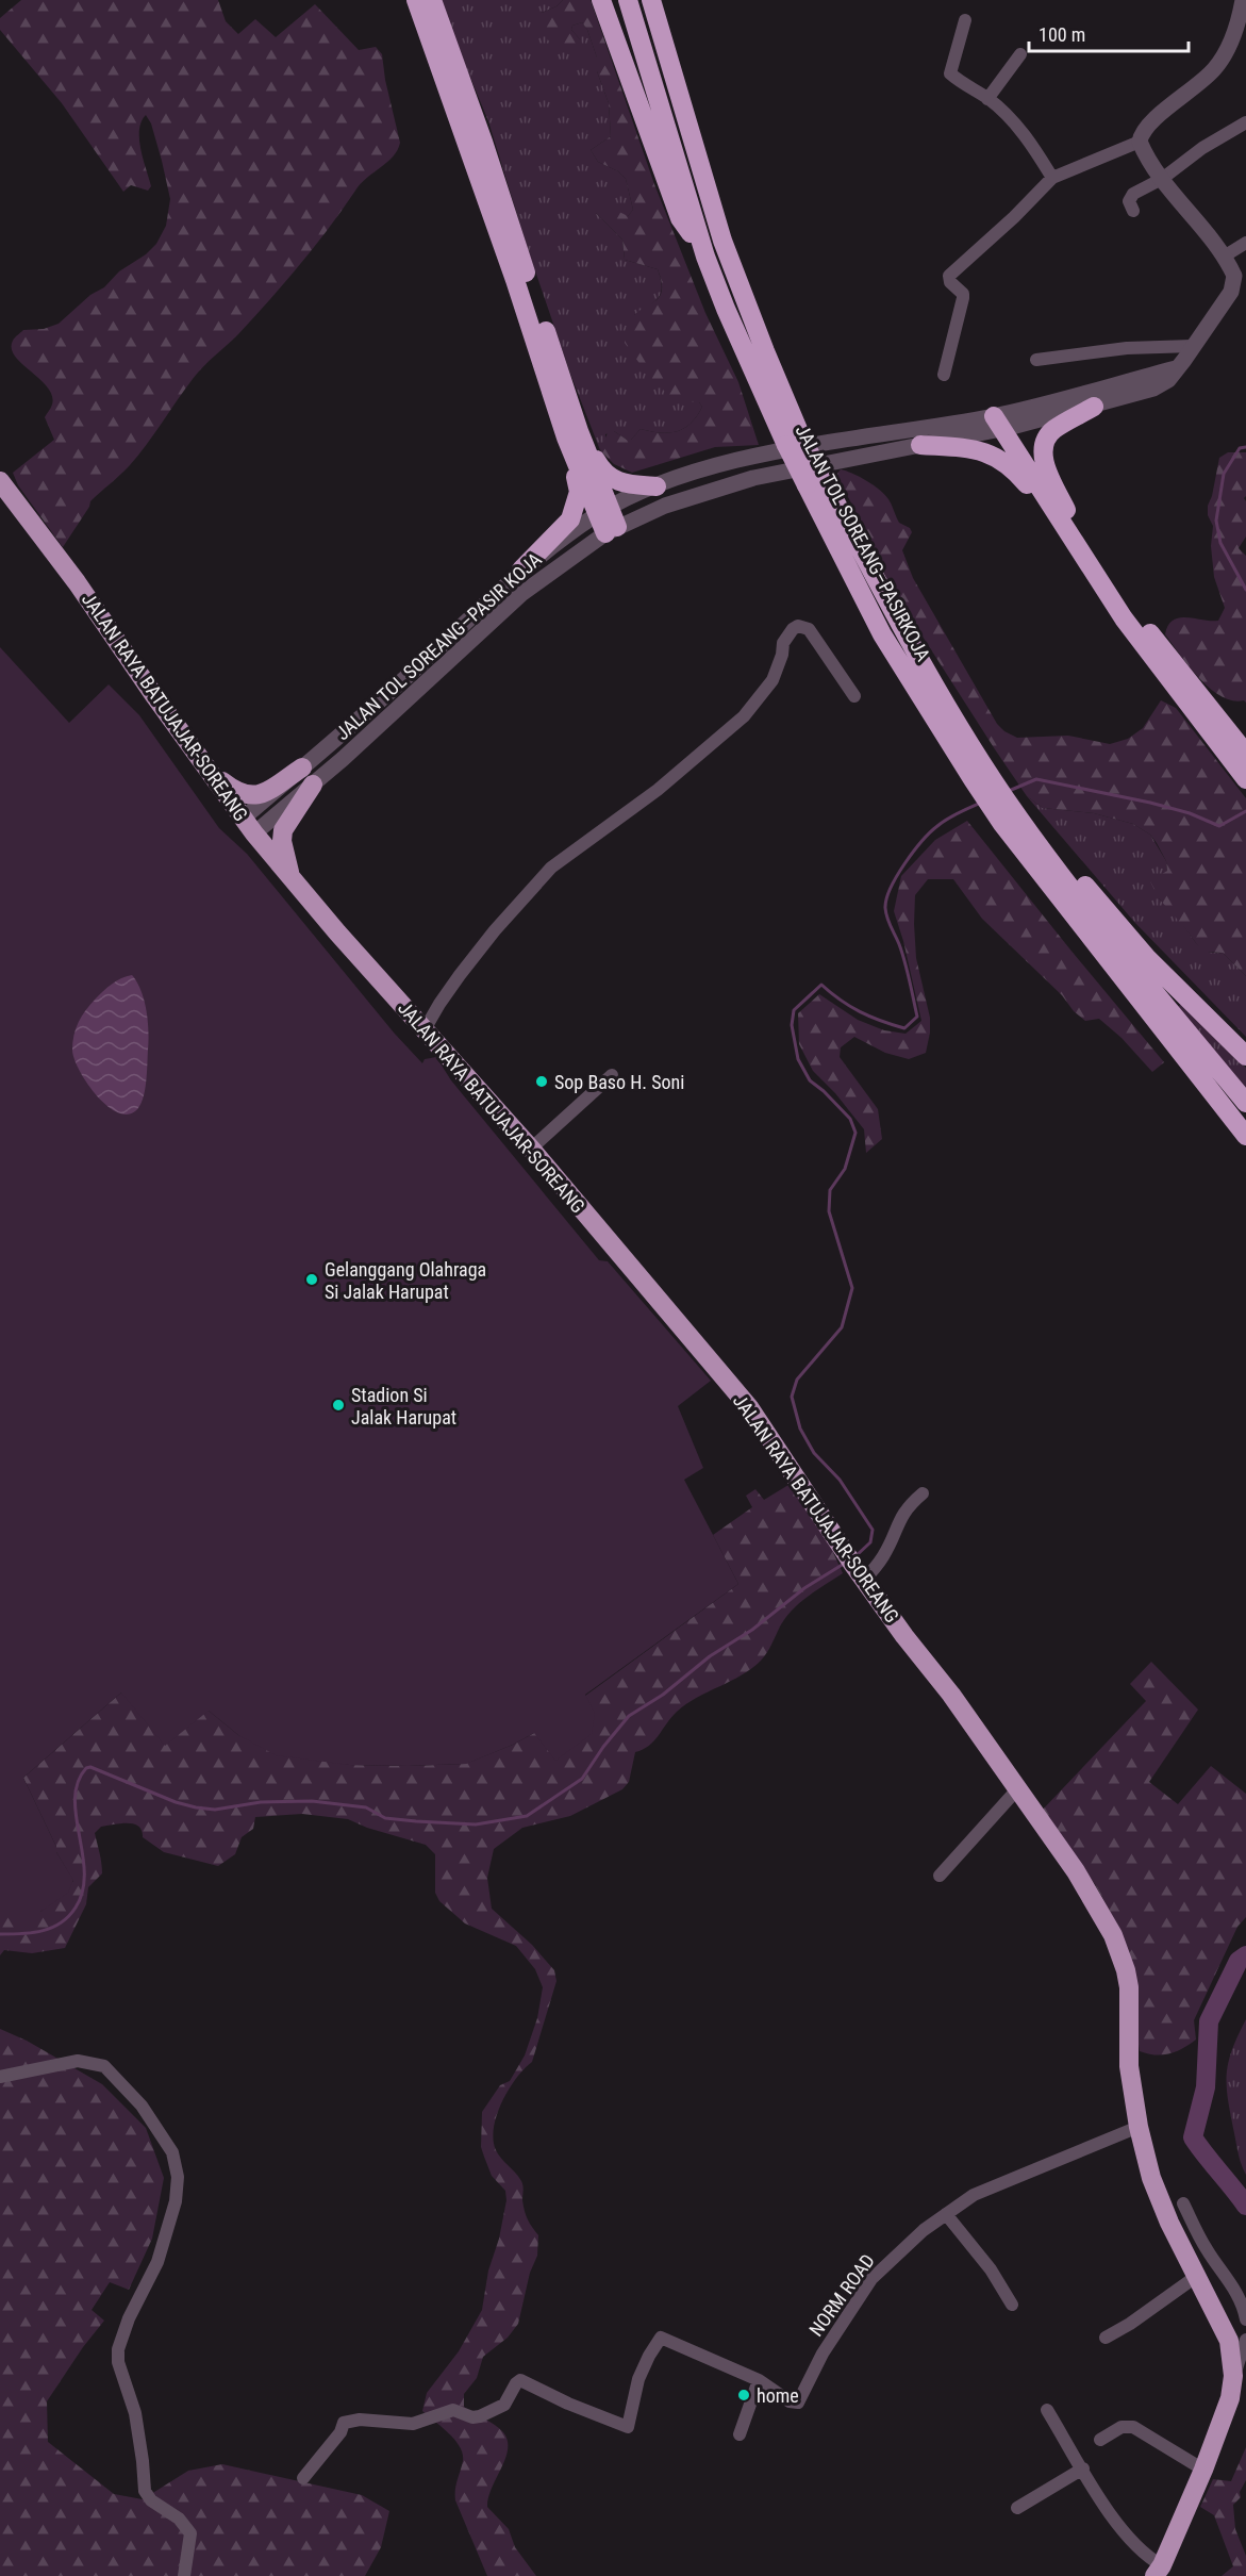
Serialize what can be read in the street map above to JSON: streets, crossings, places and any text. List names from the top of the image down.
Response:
{
  "streets": {
    "highway": ["JALAN TOL SOREANG–PASIRKOJA", "JALAN RAYA BATUJAJAR-SOREANG"],
    "street": ["JALAN TOL SOREANG–PASIR KOJA", "NORM ROAD"]
  },
  "crossings": [
    ["JALAN TOL SOREANG–PASIR KOJA", "JALAN RAYA BATUJAJAR-SOREANG"],
    ["JALAN RAYA BATUJAJAR-SOREANG", "NORM ROAD"]
  ],
  "places": [
    "Sop Baso H. Soni",
    "Gelanggang Olahraga Si Jalak Harupat",
    "Stadion Si Jalak Harupat",
    "home"
  ],
  "scale_bar": "100 m"
}
